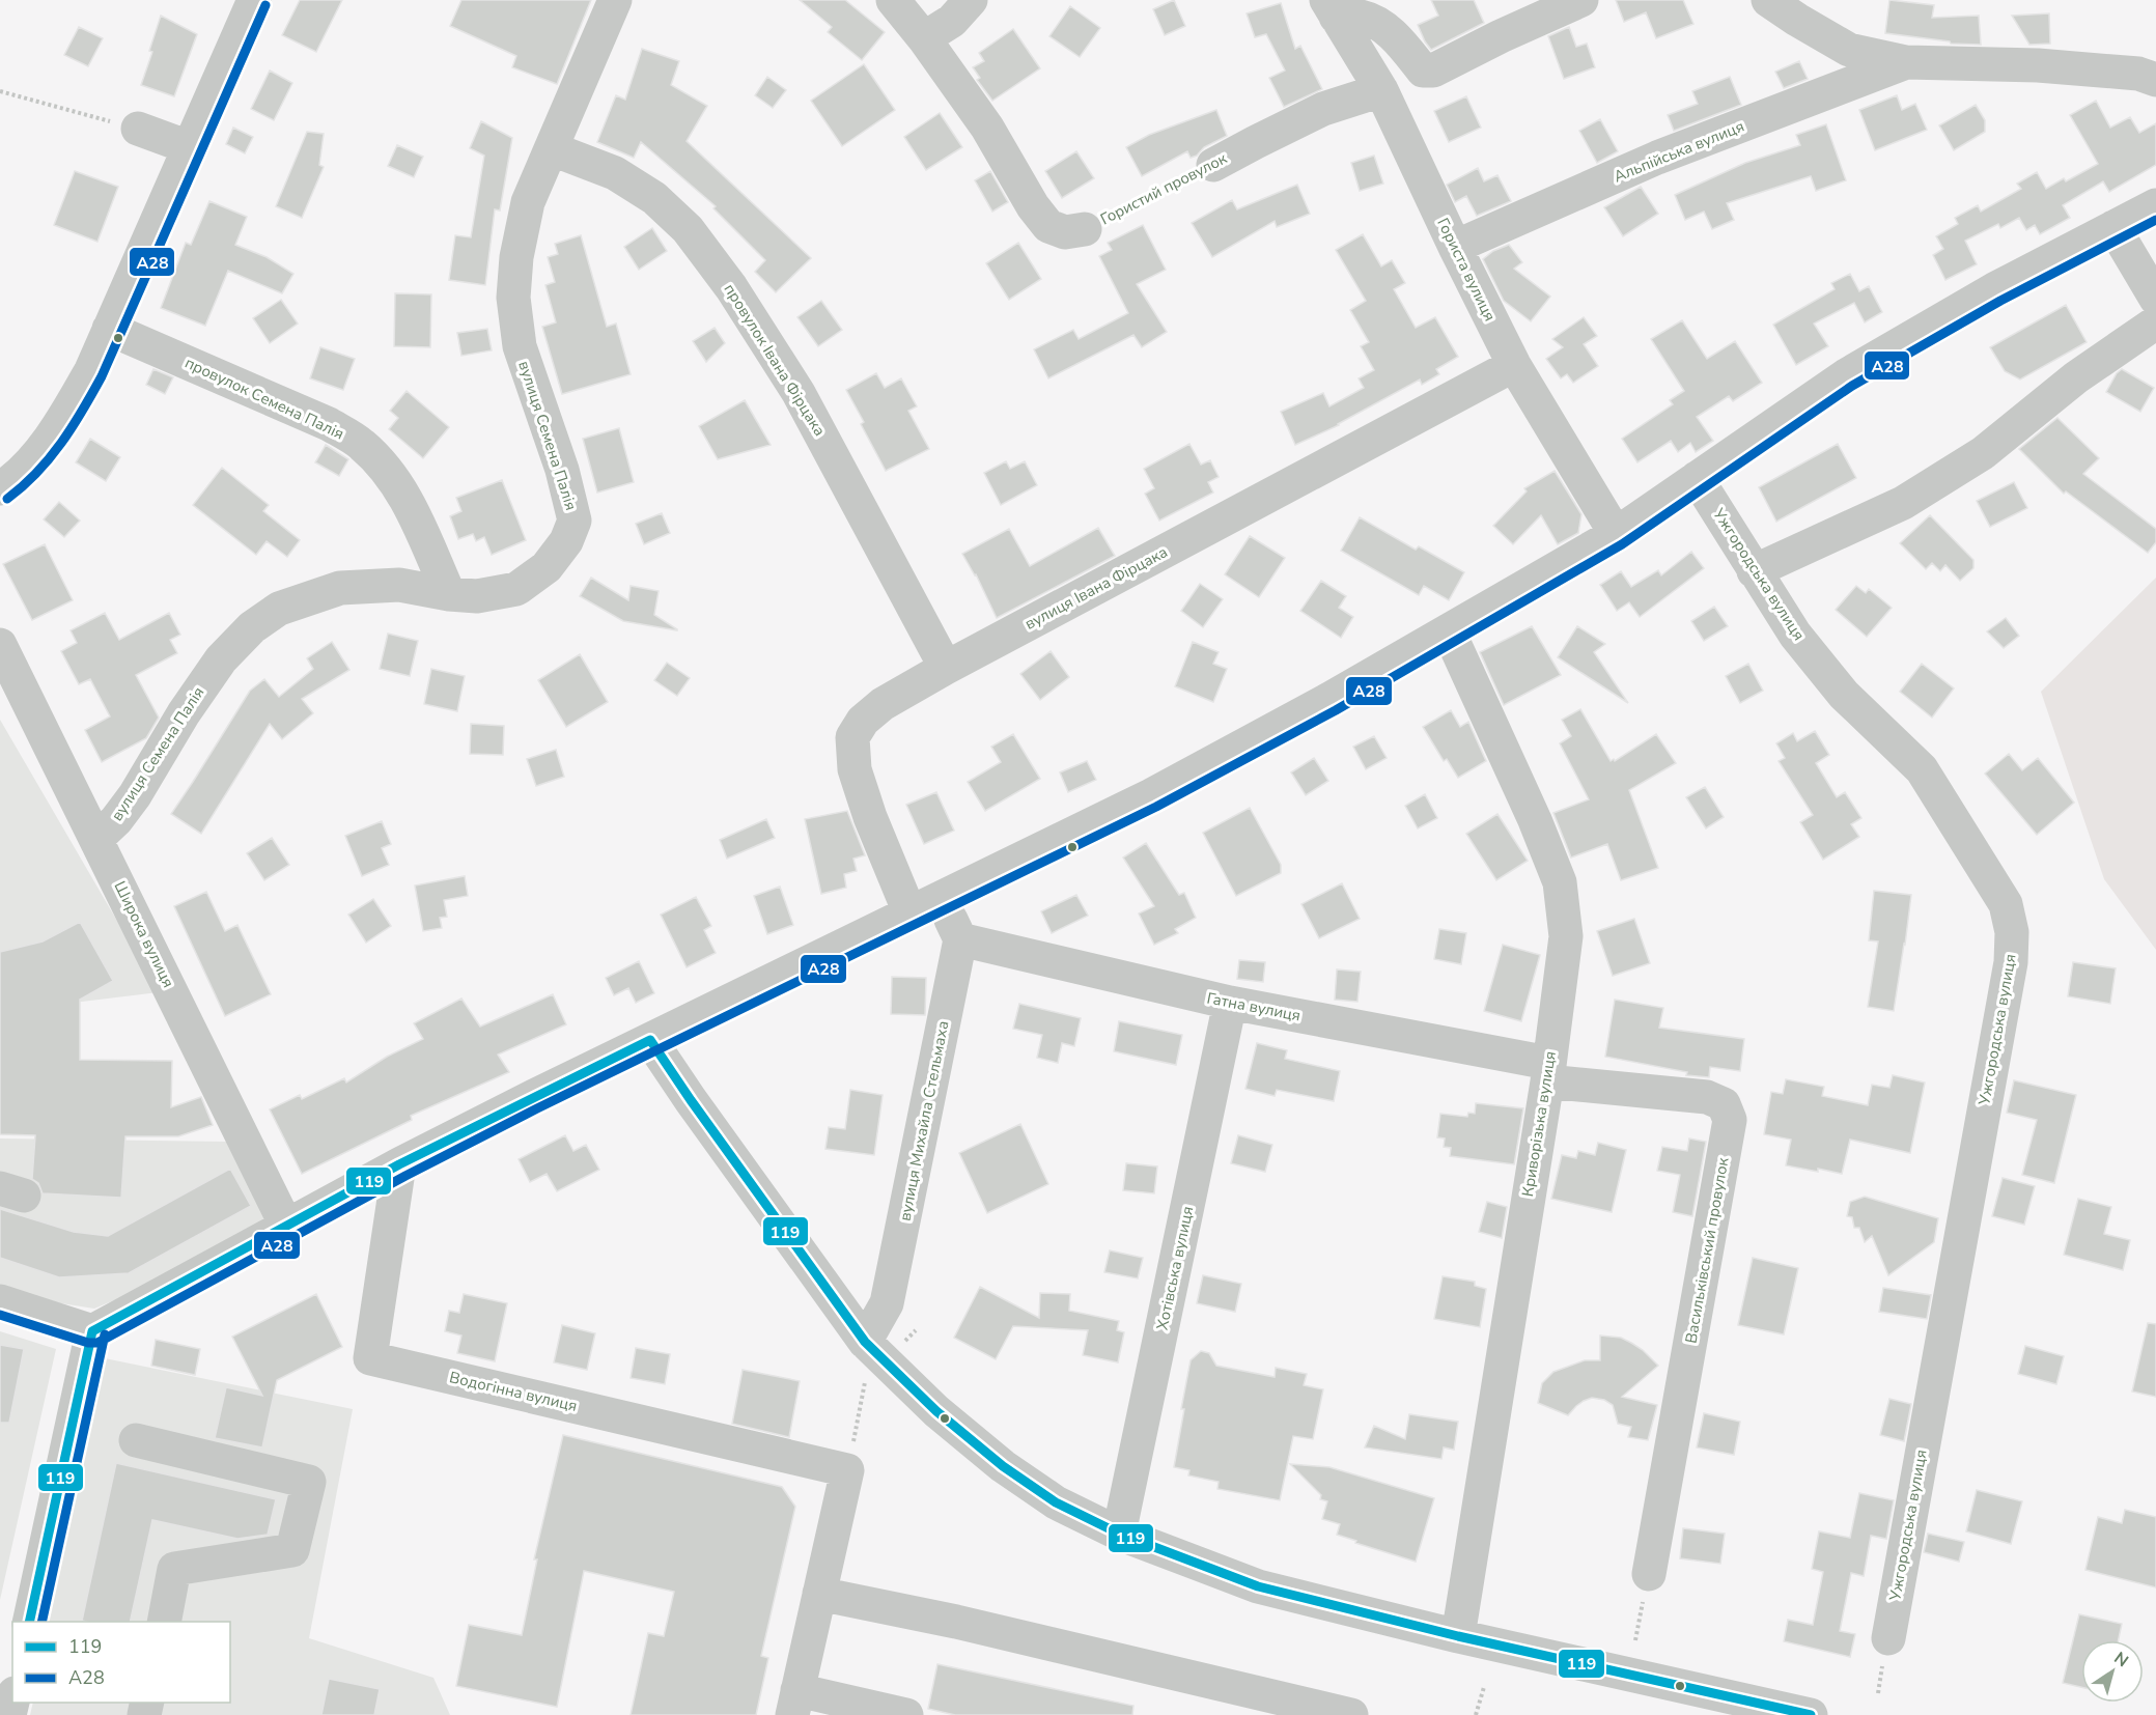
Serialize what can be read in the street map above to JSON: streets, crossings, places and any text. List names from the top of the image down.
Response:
{
  "streets": {
    "street": [
      "Альпійська вулиця",
      "Гористий провулок",
      "Гориста вулиця",
      "провулок Івана Фірцака",
      "провулок Семена Палія",
      "вулиця Семена Палія",
      "Ужгородська вулиця",
      "вулиця Івана Фірцака",
      "Широка вулиця",
      "Гатна вулиця",
      "вулиця Михайла Стельмаха",
      "Криворізька вулиця",
      "Васильківський провулок",
      "Хотівська вулиця",
      "Водогінна вулиця"
    ]
  },
  "crossings": [
    ["Альпійська вулиця", "Гориста вулиця"],
    ["Гористий провулок", "Гориста вулиця"],
    ["Гориста вулиця", "вулиця Івана Фірцака"],
    ["провулок Івана Фірцака", "вулиця Семена Палія"],
    ["провулок Івана Фірцака", "вулиця Івана Фірцака"],
    ["провулок Семена Палія", "вулиця Семена Палія"],
    ["вулиця Семена Палія", "Широка вулиця"],
    ["Гатна вулиця", "вулиця Михайла Стельмаха"],
    ["Гатна вулиця", "Криворізька вулиця"],
    ["Гатна вулиця", "Васильківський провулок"],
    ["Гатна вулиця", "Хотівська вулиця"],
    ["Криворізька вулиця", "Васильківський провулок"]
  ],
  "lines": ["transit line А28", "transit line 119"],
  "legend": ["119", "А28"],
  "north": "top right"
}
